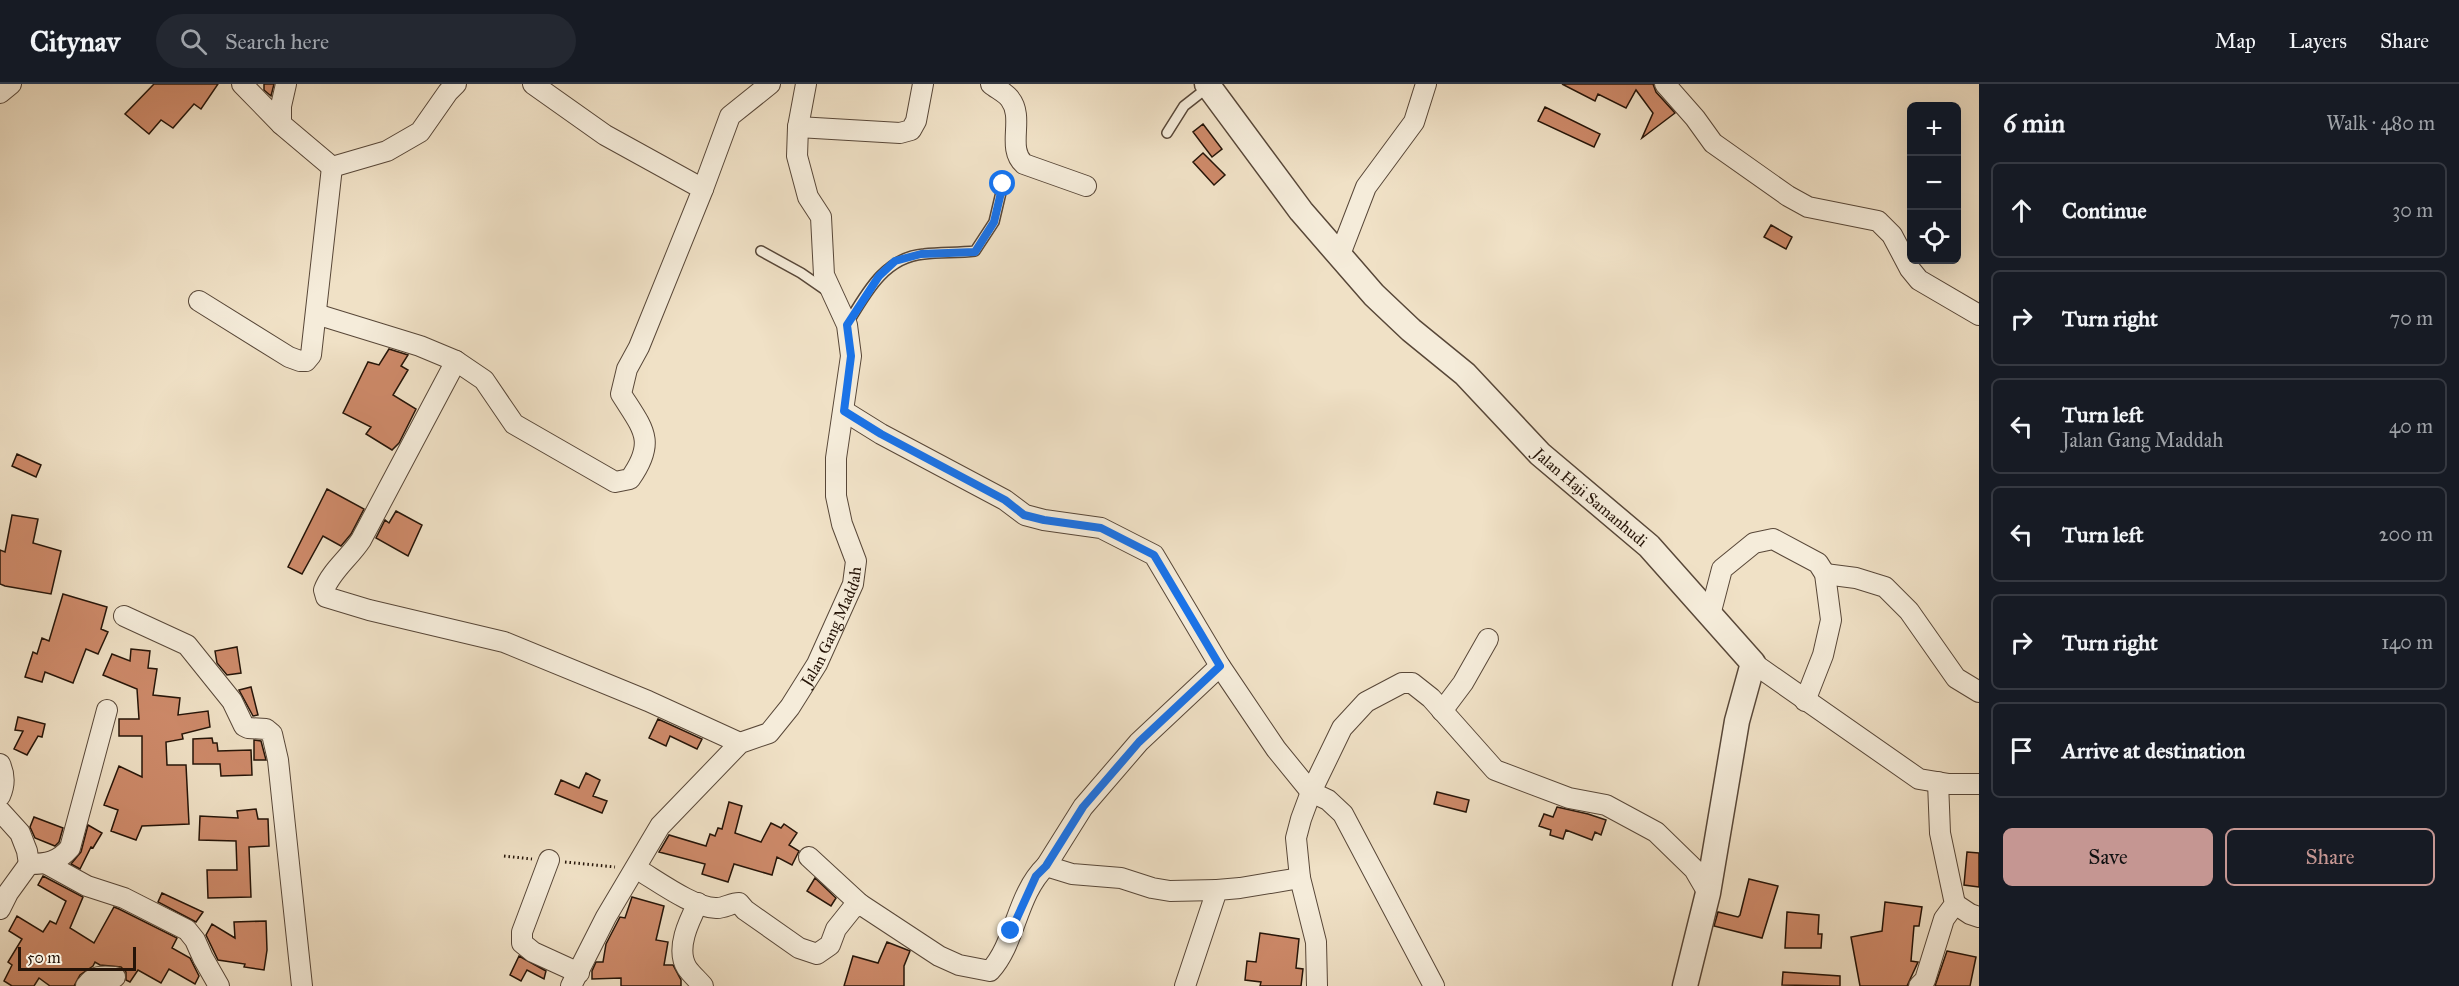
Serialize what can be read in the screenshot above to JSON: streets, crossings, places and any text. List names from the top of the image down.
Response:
{
  "streets": {
    "street": ["Jalan Haji Samanhudi", "Jalan Gang Maddah"]
  },
  "scale_bar": "50 m",
  "page": {
    "header": "Citynav",
    "search": "Search here",
    "nav": ["Map", "Layers", "Share"],
    "heading": ["6 min", "Walk · 480 m"],
    "map_buttons": ["+", "−"],
    "list": [
      ["Continue", "30 m"],
      ["Turn right", "70 m"],
      ["Turn left", "Jalan Gang Maddah", "40 m"],
      ["Turn left", "200 m"],
      ["Turn right", "140 m"],
      "Arrive at destination"
    ],
    "buttons": ["Save", "Share"],
    "scale": "50 m"
  }
}
